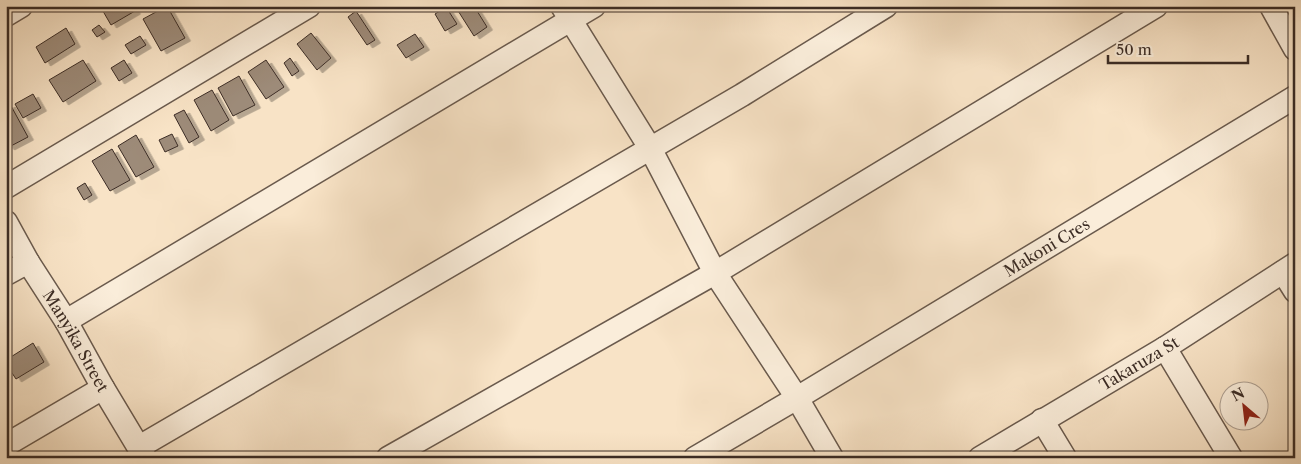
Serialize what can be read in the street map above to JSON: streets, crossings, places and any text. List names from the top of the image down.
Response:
{
  "streets": {
    "street": ["Makoni Cres", "Manyika Street", "Takaruza St"]
  },
  "scale_bar": "50 m",
  "north": "top left"
}
